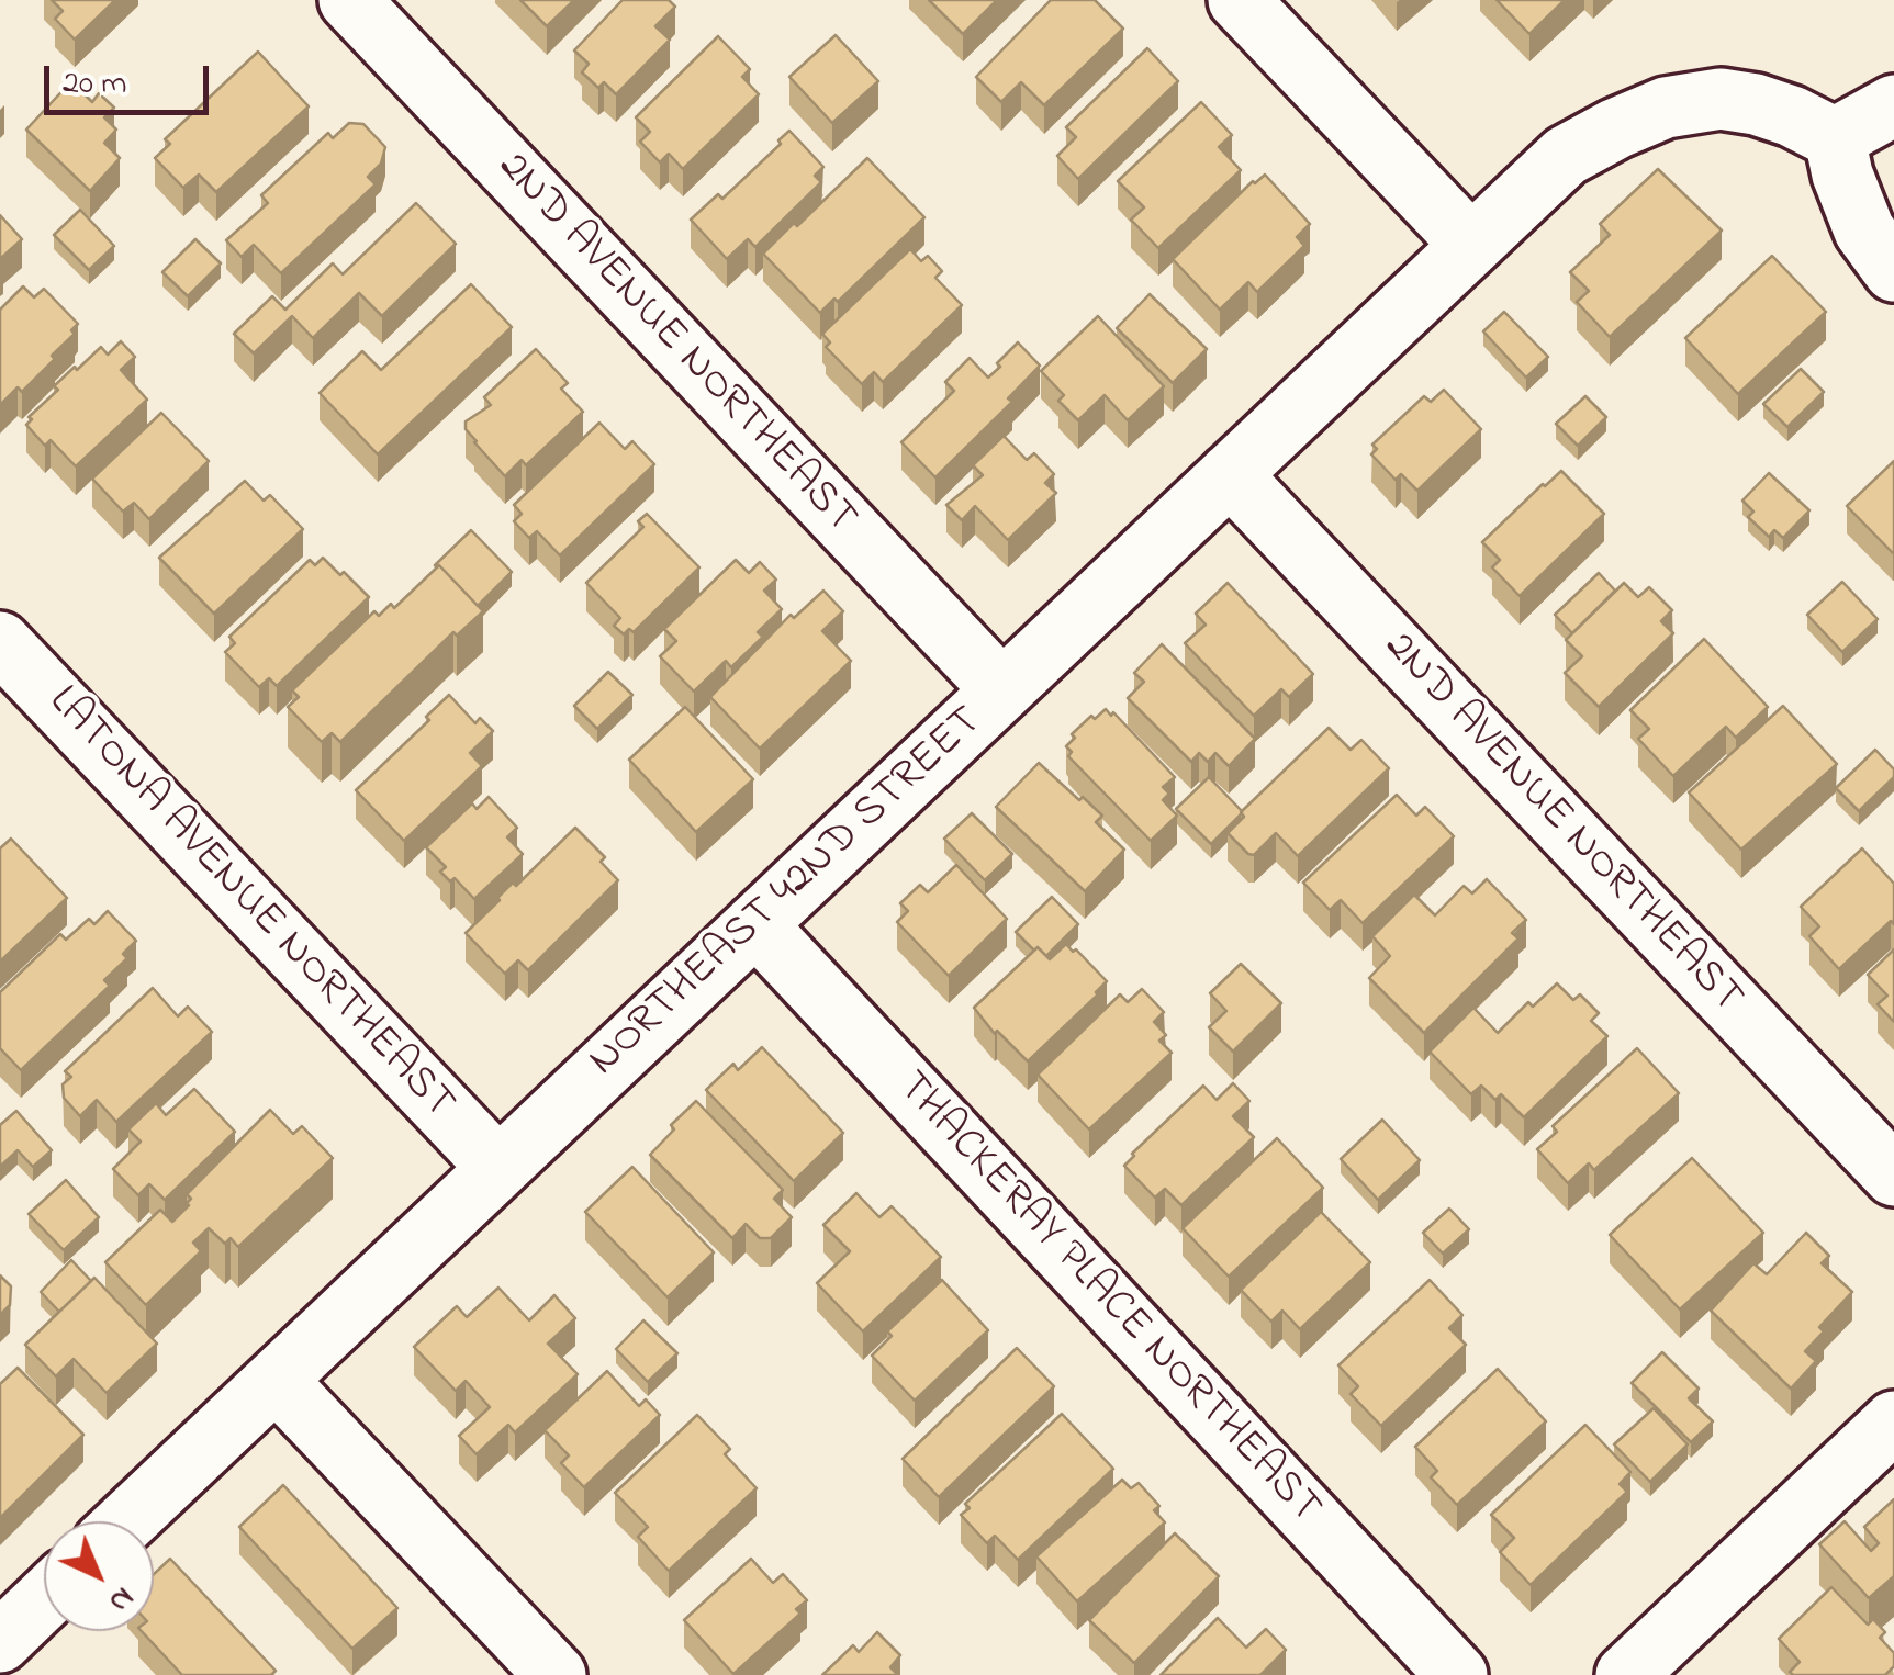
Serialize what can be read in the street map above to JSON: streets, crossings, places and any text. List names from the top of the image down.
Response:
{
  "streets": {
    "street": [
      "2ND AVENUE NORTHEAST",
      "NORTHEAST 42ND STREET",
      "LATONA AVENUE NORTHEAST",
      "THACKERAY PLACE NORTHEAST"
    ]
  },
  "crossings": [
    ["2ND AVENUE NORTHEAST", "NORTHEAST 42ND STREET"],
    ["NORTHEAST 42ND STREET", "LATONA AVENUE NORTHEAST"],
    ["NORTHEAST 42ND STREET", "THACKERAY PLACE NORTHEAST"]
  ],
  "scale_bar": "20 m",
  "north": "bottom right"
}
